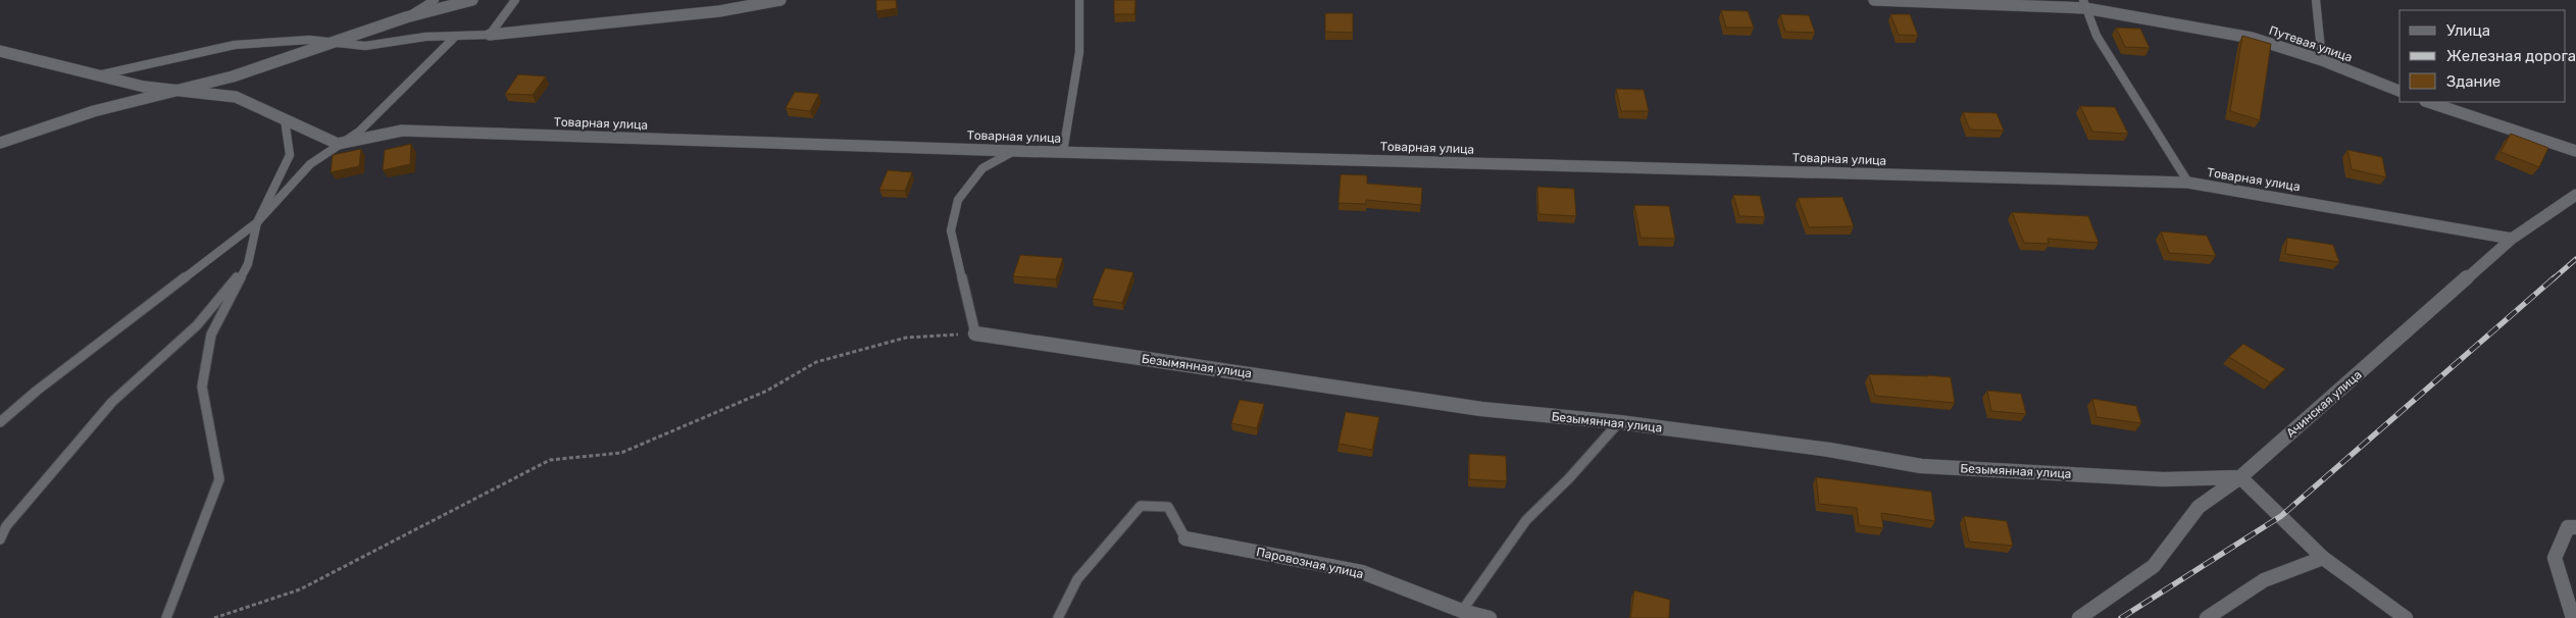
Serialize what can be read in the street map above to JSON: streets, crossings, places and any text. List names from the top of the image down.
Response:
{
  "streets": {
    "street": [
      "Путевая улица",
      "Товарная улица",
      "Безымянная улица",
      "Ачинская улица",
      "Паровозная улица"
    ]
  },
  "crossings": [
    ["Товарная улица", "Ачинская улица"],
    ["Безымянная улица", "Ачинская улица"]
  ],
  "legend": ["Улица", "Железная дорога", "Здание"]
}
